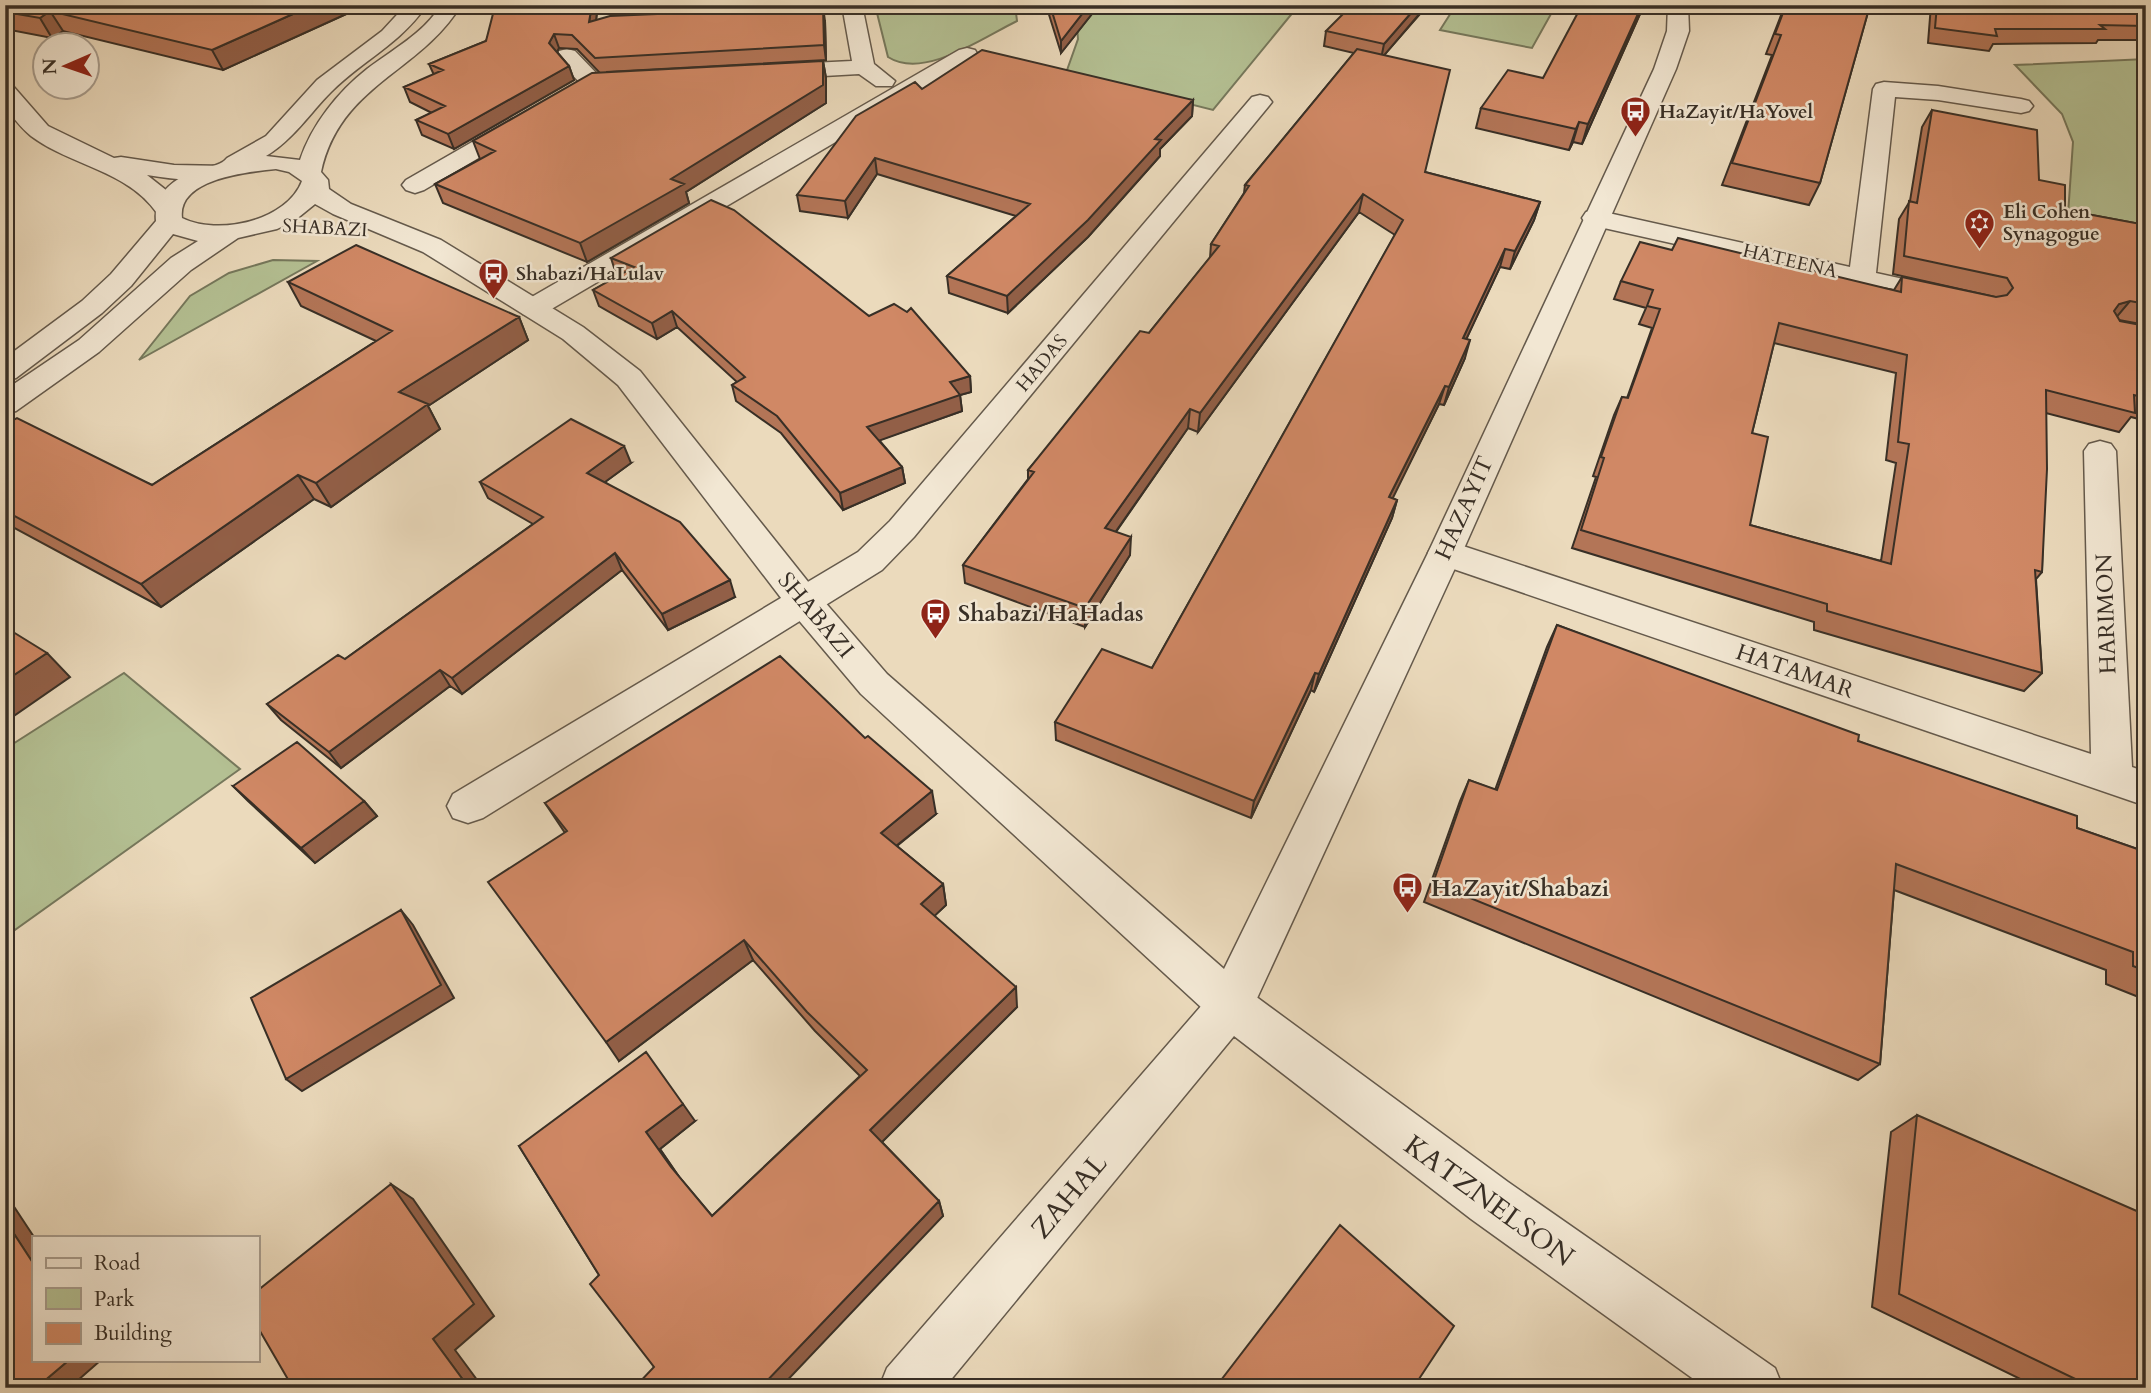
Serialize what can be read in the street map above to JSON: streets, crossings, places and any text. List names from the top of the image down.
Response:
{
  "streets": {
    "street": [
      "SHABAZI",
      "HATEENA",
      "HADAS",
      "HAZAYIT",
      "HARIMON",
      "HATAMAR",
      "ZAHAL",
      "KATZNELSON"
    ]
  },
  "crossings": [
    ["SHABAZI", "HADAS"],
    ["SHABAZI", "HAZAYIT"],
    ["SHABAZI", "ZAHAL"],
    ["SHABAZI", "KATZNELSON"],
    ["HATEENA", "HAZAYIT"],
    ["HAZAYIT", "HATAMAR"],
    ["HAZAYIT", "ZAHAL"],
    ["HAZAYIT", "KATZNELSON"],
    ["HARIMON", "HATAMAR"],
    ["ZAHAL", "KATZNELSON"]
  ],
  "places": {
    "bus stop": [
      "HaZayit/HaYovel",
      "Shabazi/HaLulav",
      "Shabazi/HaHadas",
      "HaZayit/Shabazi"
    ],
    "synagogue": ["Eli Cohen Synagogue"]
  },
  "legend": ["Road", "Park", "Building"],
  "north": "left"
}
